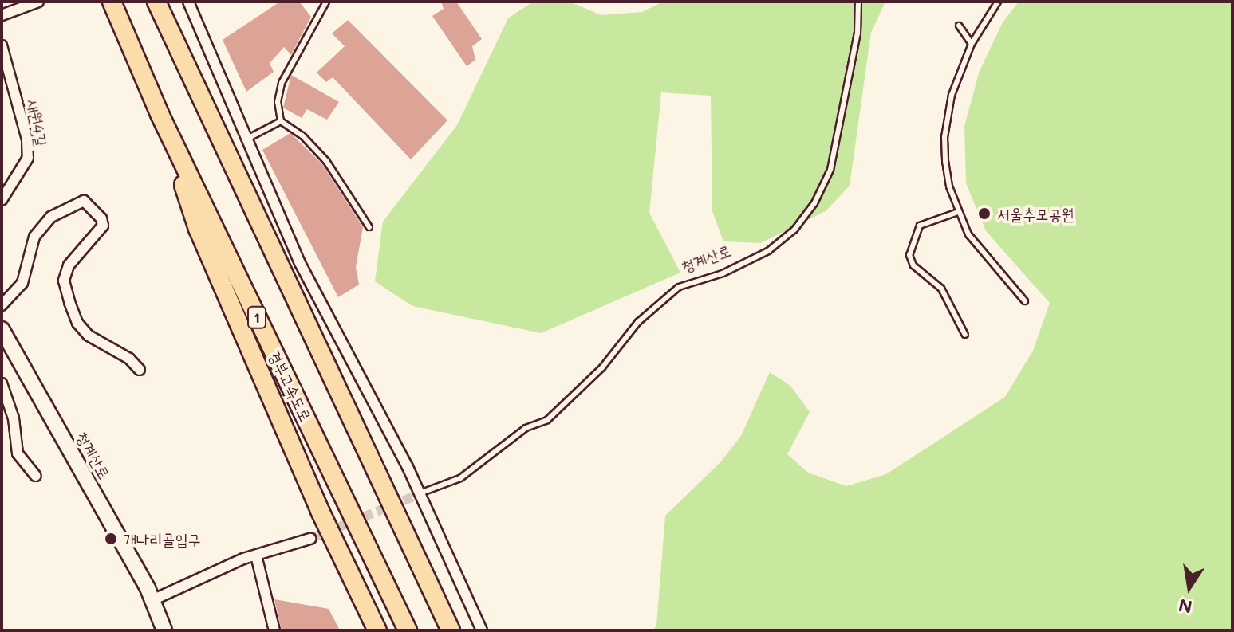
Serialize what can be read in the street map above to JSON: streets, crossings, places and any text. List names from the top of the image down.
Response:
{
  "streets": {
    "highway": ["1", "경부고속도로"],
    "main road": ["청계산로"],
    "street": ["새원4길"]
  },
  "places": ["서울추모공원", "개나리골입구"],
  "north": "bottom"
}
